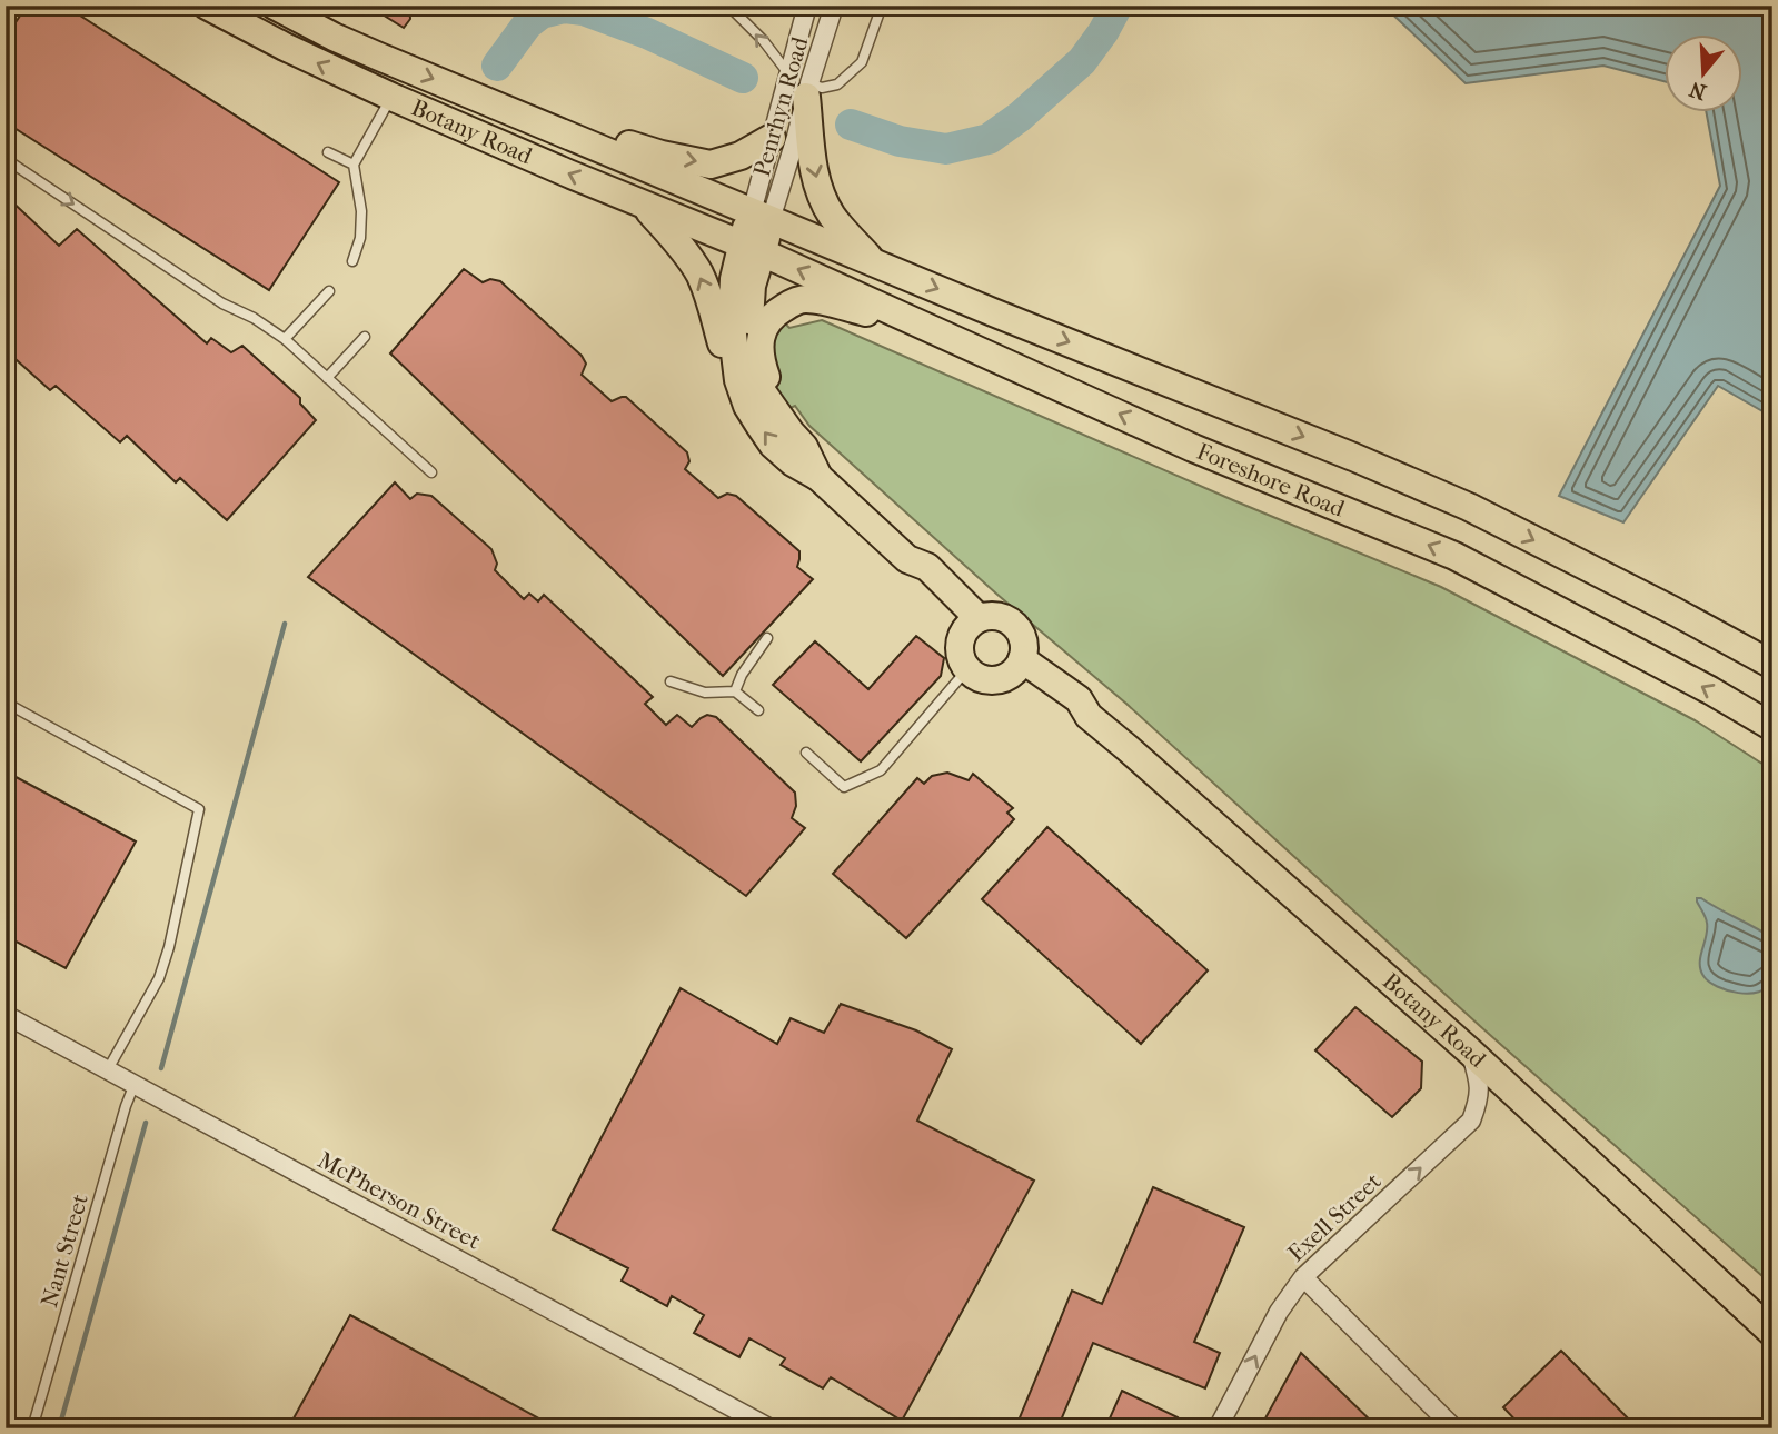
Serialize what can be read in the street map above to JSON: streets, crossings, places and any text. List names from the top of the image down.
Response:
{
  "streets": {
    "main road": ["Botany Road", "Foreshore Road"],
    "street": ["Penrhyn Road", "McPherson Street", "Exell Street"],
    "lane": ["Nant Street"]
  },
  "crossings": [
    ["Penrhyn Road", "Botany Road"],
    ["Botany Road", "Foreshore Road"],
    ["Botany Road", "Exell Street"],
    ["McPherson Street", "Nant Street"]
  ],
  "one_way": ["Exell Street"],
  "north": "bottom"
}
